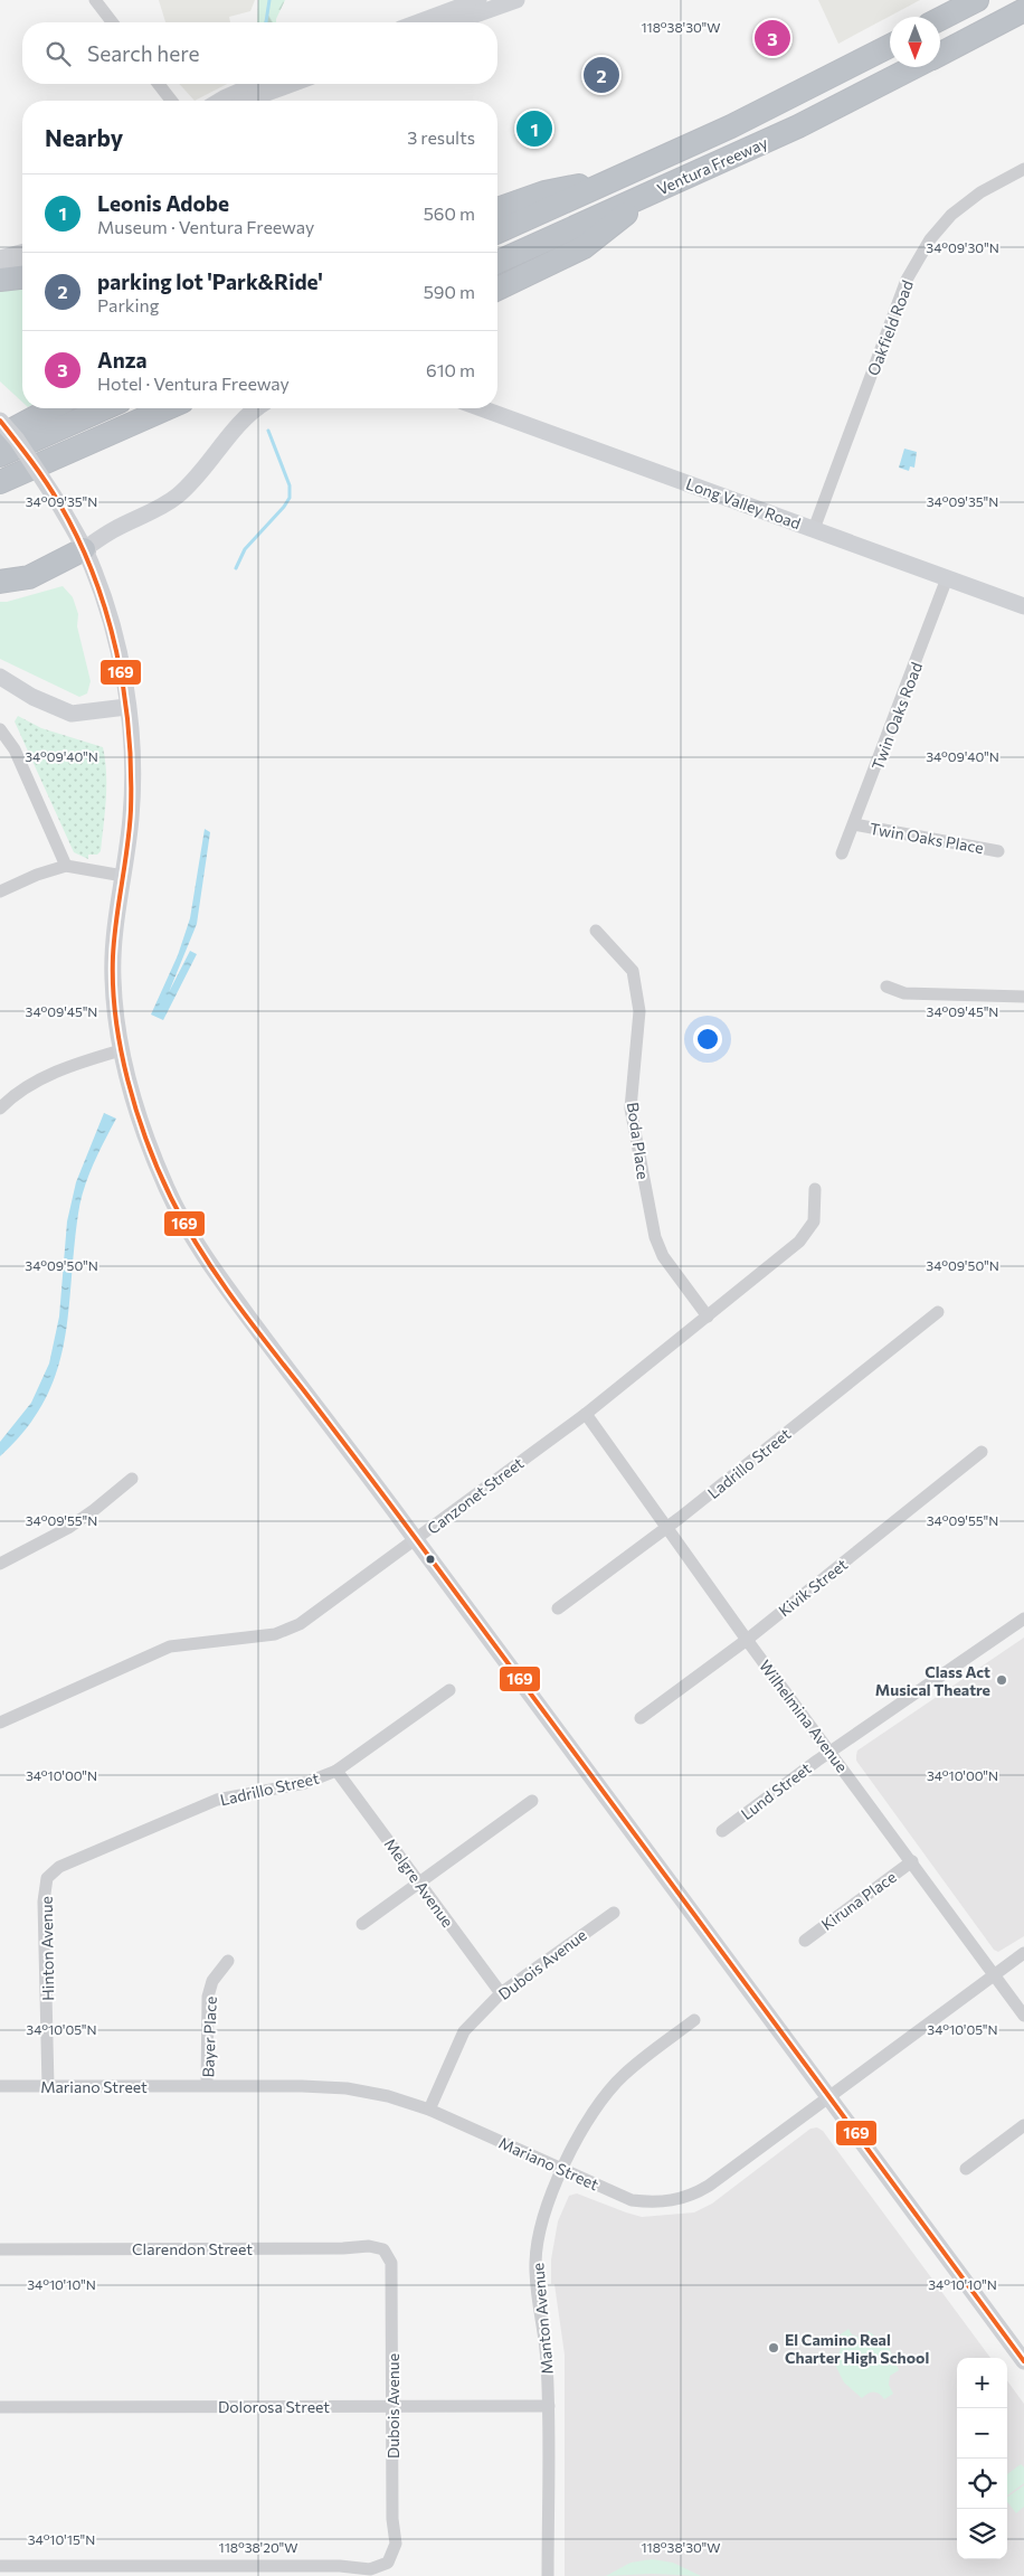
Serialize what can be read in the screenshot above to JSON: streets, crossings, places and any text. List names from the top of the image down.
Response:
{
  "streets": {
    "highway": ["Ventura Freeway"],
    "main road": ["Long Valley Road"],
    "street": [
      "Oakfield Road",
      "Twin Oaks Road",
      "Twin Oaks Place",
      "Boda Place",
      "Ladrillo Street",
      "Canzonet Street",
      "Kivik Street",
      "Wilhelmina Avenue",
      "Lund Street",
      "Melgre Avenue",
      "Kiruna Place",
      "Hinton Avenue",
      "Dubois Avenue",
      "Bayer Place",
      "Mariano Street",
      "Clarendon Street",
      "Manton Avenue",
      "Dolorosa Street"
    ]
  },
  "crossings": [
    ["Oakfield Road", "Long Valley Road"],
    ["Long Valley Road", "Twin Oaks Road"],
    ["Twin Oaks Road", "Twin Oaks Place"],
    ["Boda Place", "Canzonet Street"],
    ["Ladrillo Street", "Wilhelmina Avenue"],
    ["Ladrillo Street", "Melgre Avenue"],
    ["Ladrillo Street", "Hinton Avenue"],
    ["Canzonet Street", "Wilhelmina Avenue"],
    ["Kivik Street", "Wilhelmina Avenue"],
    ["Wilhelmina Avenue", "Lund Street"],
    ["Wilhelmina Avenue", "Kiruna Place"],
    ["Wilhelmina Avenue", "Mariano Street"],
    ["Melgre Avenue", "Dubois Avenue"],
    ["Hinton Avenue", "Mariano Street"],
    ["Dubois Avenue", "Mariano Street"],
    ["Dubois Avenue", "Clarendon Street"],
    ["Dubois Avenue", "Dolorosa Street"],
    ["Bayer Place", "Mariano Street"],
    ["Mariano Street", "Manton Avenue"],
    ["Manton Avenue", "Dolorosa Street"]
  ],
  "places": ["Class Act Musical Theatre", "El Camino Real Charter High School"],
  "lines": ["transit line 169"],
  "north": "bottom",
  "page": {
    "pins": ["3", "2", "1"],
    "search": "Search here",
    "heading": ["Nearby", "3 results"],
    "list": [
      {
        "mark": "1",
        "name": "Leonis Adobe",
        "note": "Museum · Ventura Freeway",
        "value": "560 m"
      },
      {
        "mark": "2",
        "name": "parking lot 'Park&Ride'",
        "note": "Parking",
        "value": "590 m"
      },
      {
        "mark": "3",
        "name": "Anza",
        "note": "Hotel · Ventura Freeway",
        "value": "610 m"
      }
    ],
    "map_buttons": ["+", "−"]
  },
  "coordinates": [
    "118°38'30\"W",
    "34°09'30\"N",
    "34°09'35\"N",
    "34°09'40\"N",
    "34°09'45\"N",
    "34°09'50\"N",
    "34°09'55\"N",
    "34°10'00\"N",
    "34°10'05\"N",
    "34°10'10\"N",
    "34°10'15\"N",
    "118°38'20\"W"
  ]
}
